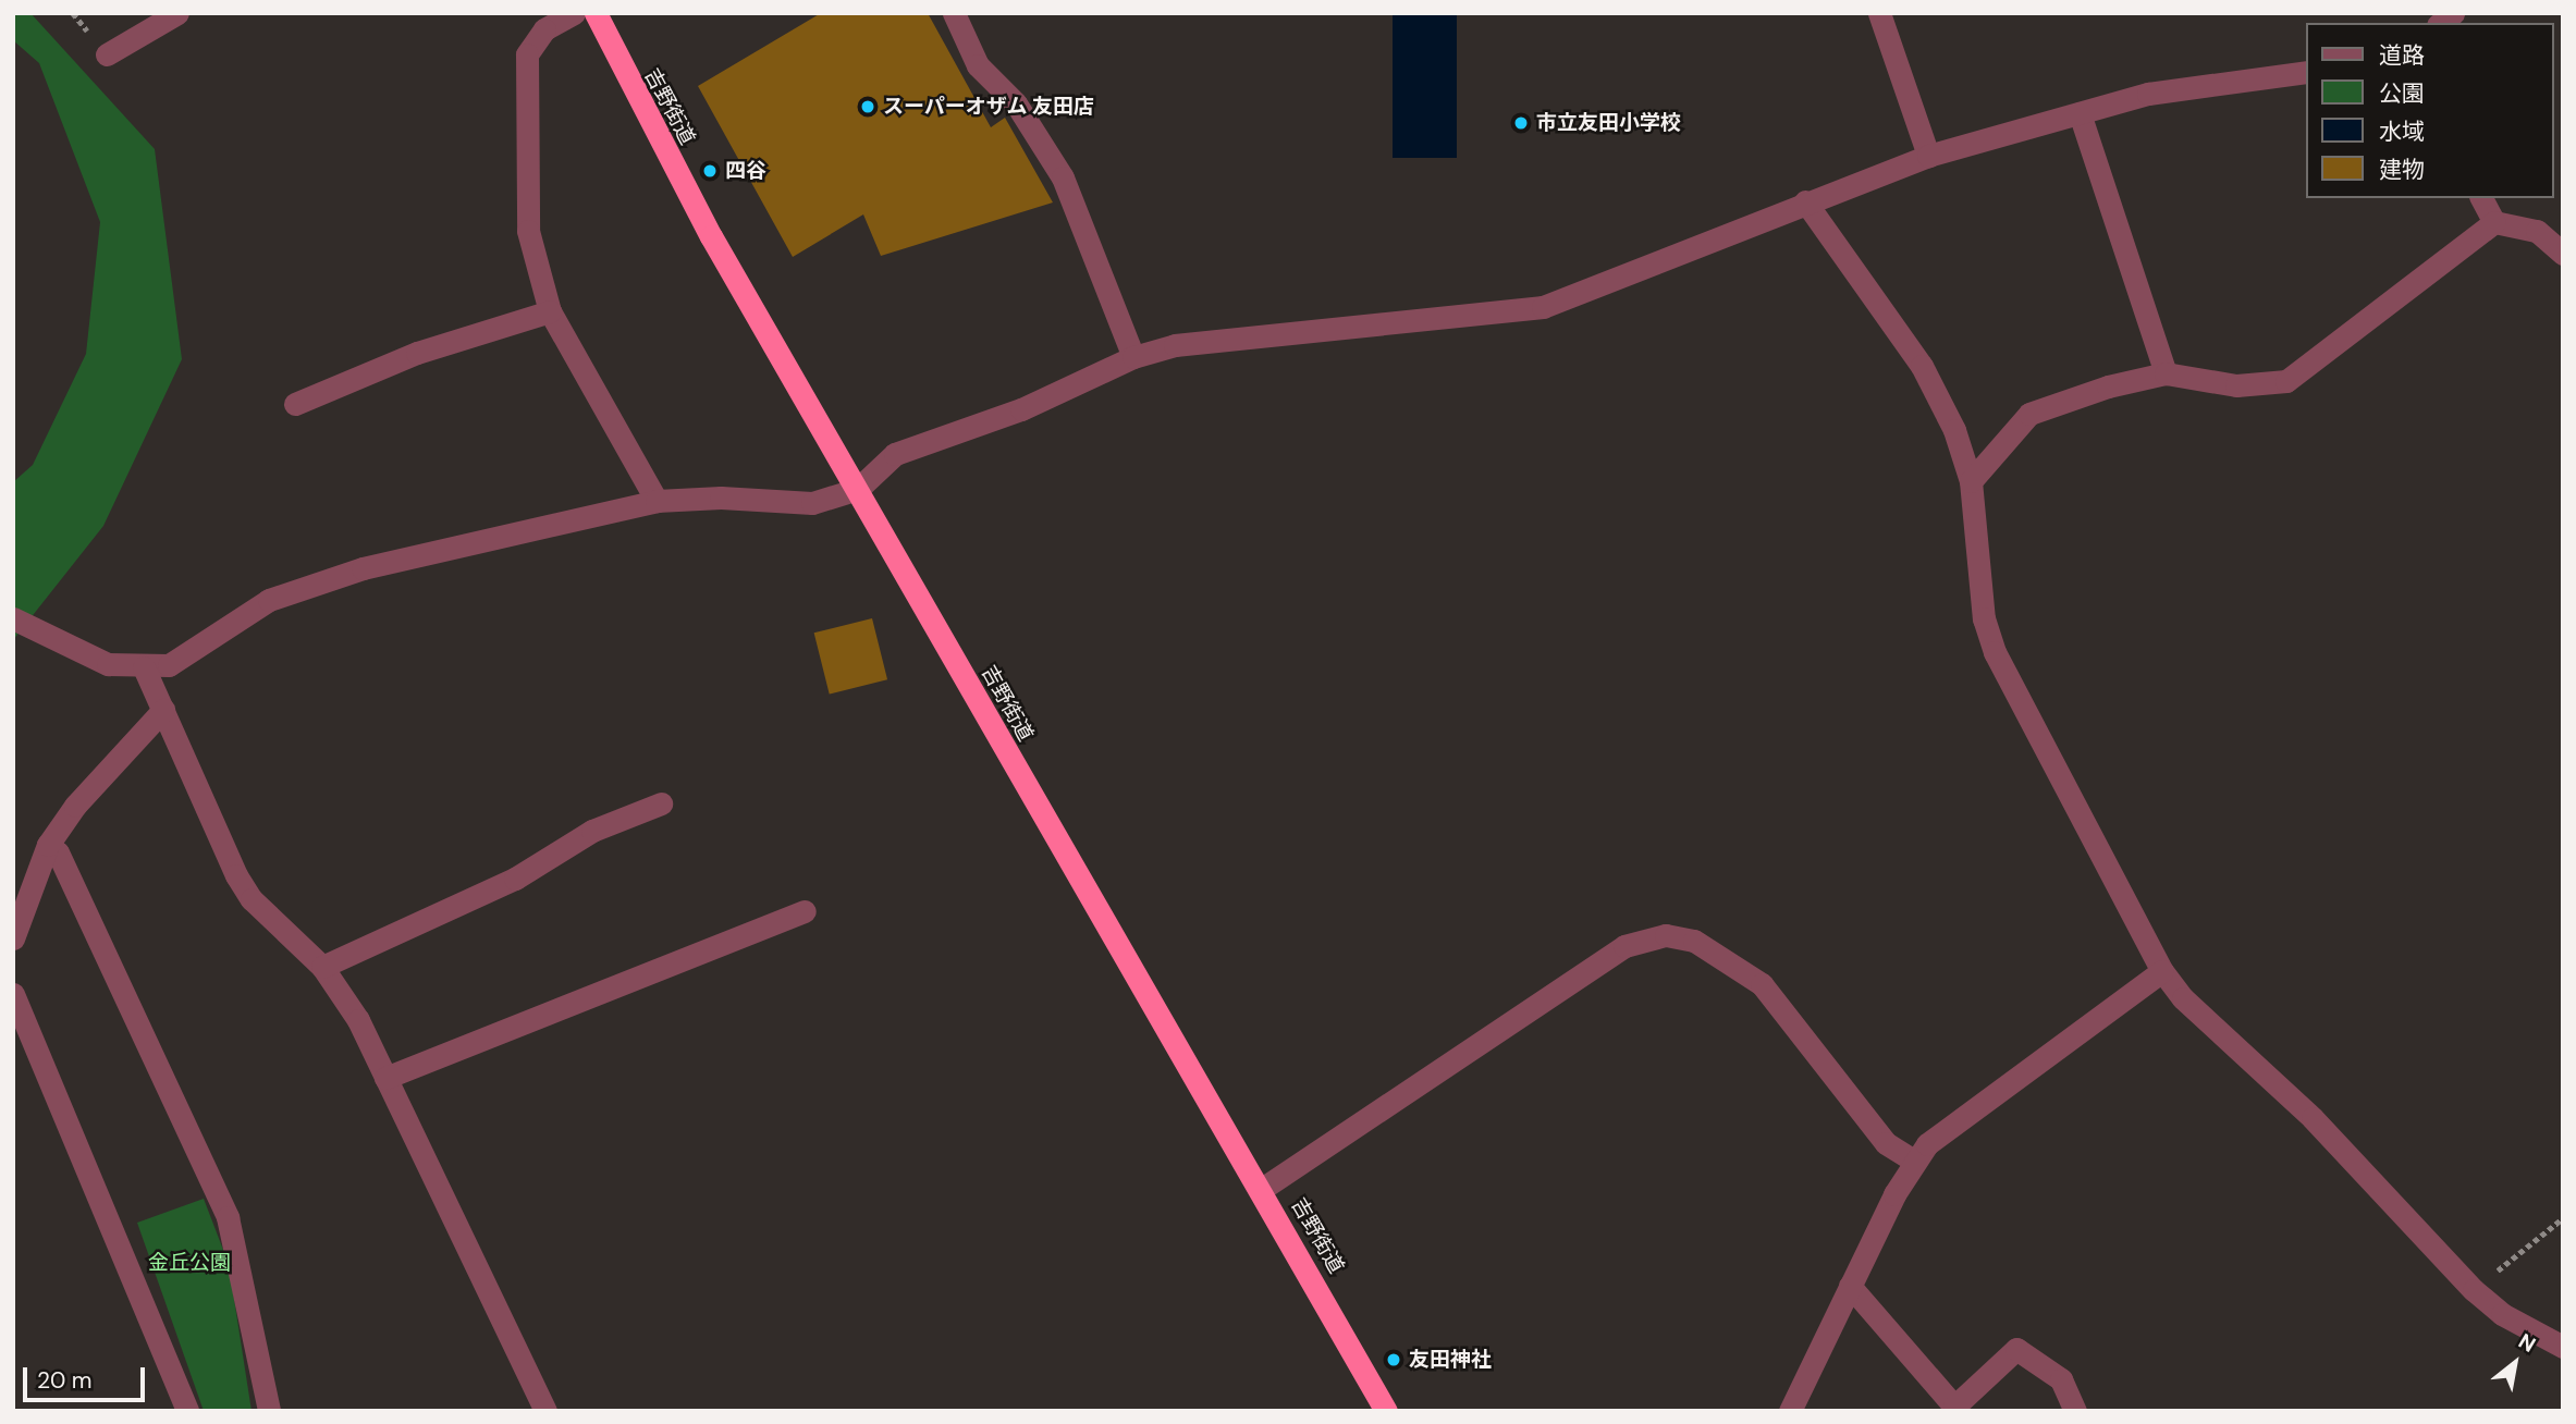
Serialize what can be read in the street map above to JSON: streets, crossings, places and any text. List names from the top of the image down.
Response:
{
  "streets": {
    "highway": ["吉野街道"]
  },
  "parks": ["金丘公園"],
  "places": [
    "スーパーオザム 友田店",
    "市立友田小学校",
    "四谷",
    "友田神社"
  ],
  "legend": [
    "道路",
    "公園",
    "水域",
    "建物"
  ],
  "scale_bar": "20 m",
  "north": "top right"
}
